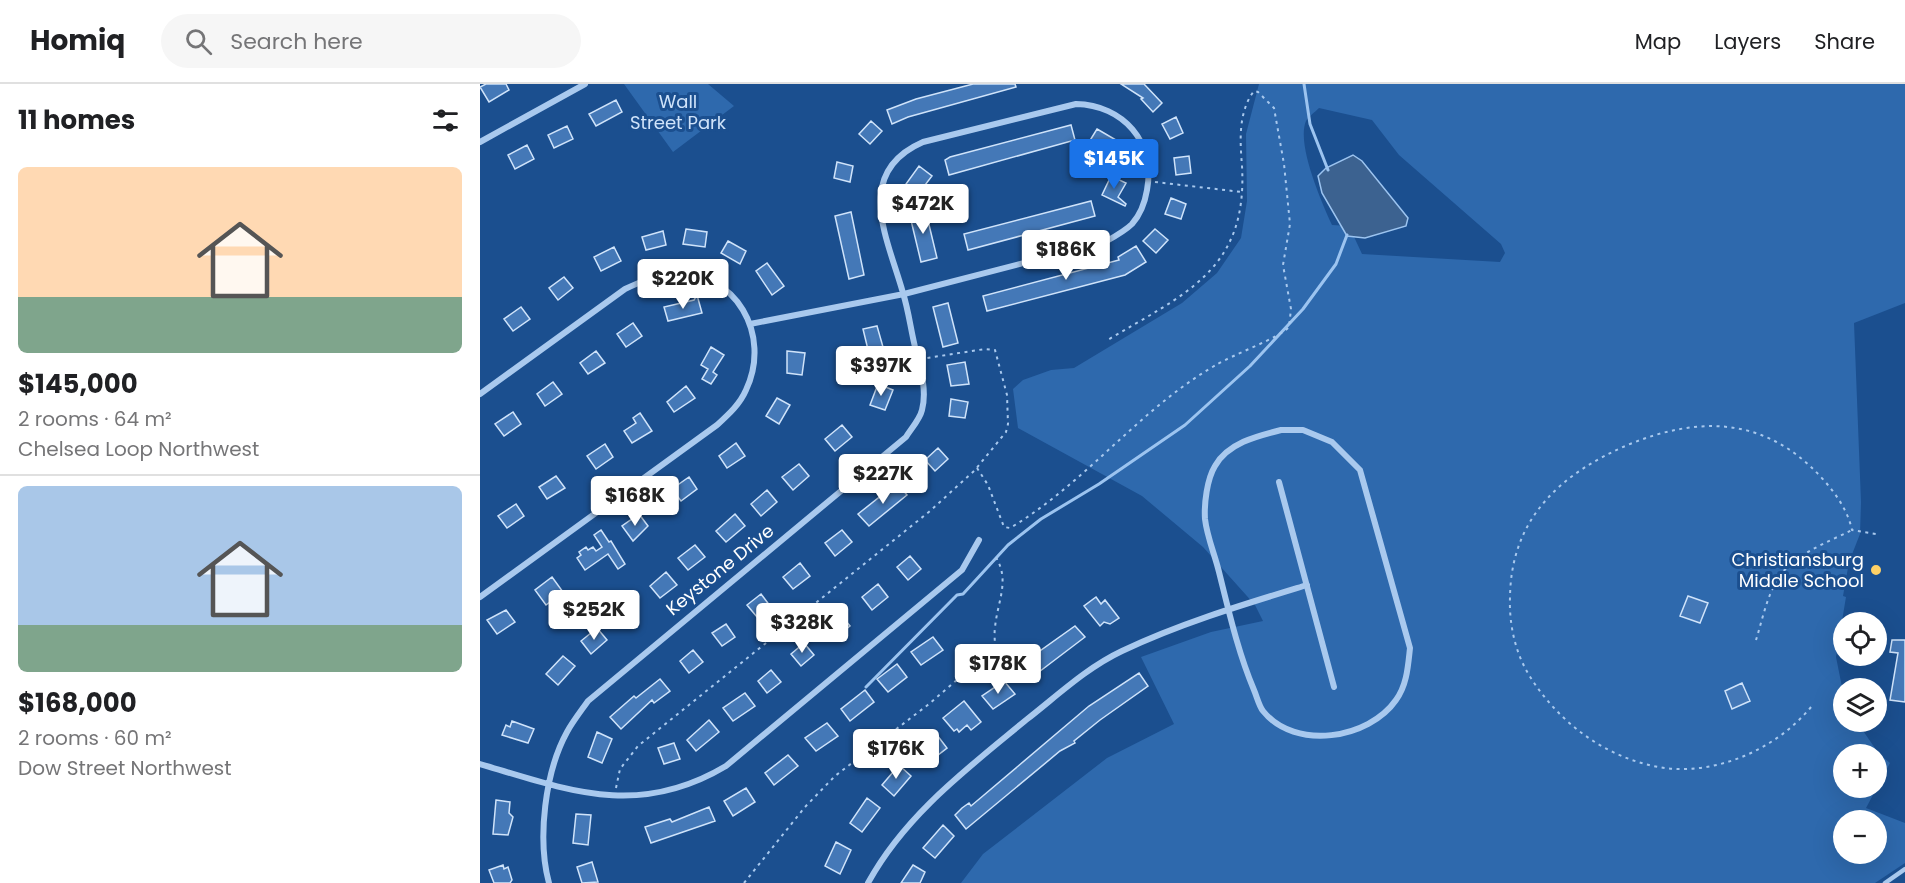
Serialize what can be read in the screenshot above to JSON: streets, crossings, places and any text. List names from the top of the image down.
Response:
{
  "streets": {
    "street": ["Keystone Drive"]
  },
  "parks": ["Wall Street Park"],
  "places": ["Christiansburg Middle School"],
  "page": {
    "header": "Homiq",
    "search": "Search here",
    "nav": ["Map", "Layers", "Share"],
    "heading": "11 homes",
    "price": [
      "$145K",
      "$472K",
      "$186K",
      "$220K",
      "$397K",
      "$227K",
      "$168K",
      "$252K",
      "$328K",
      "$178K",
      "$176K"
    ],
    "list": [
      {
        "name": "$145,000",
        "note": "2 rooms · 64 m² · Chelsea Loop Northwest"
      },
      {
        "name": "$168,000",
        "note": "2 rooms · 60 m² · Dow Street Northwest"
      }
    ],
    "map_buttons": ["+", "−"]
  }
}
